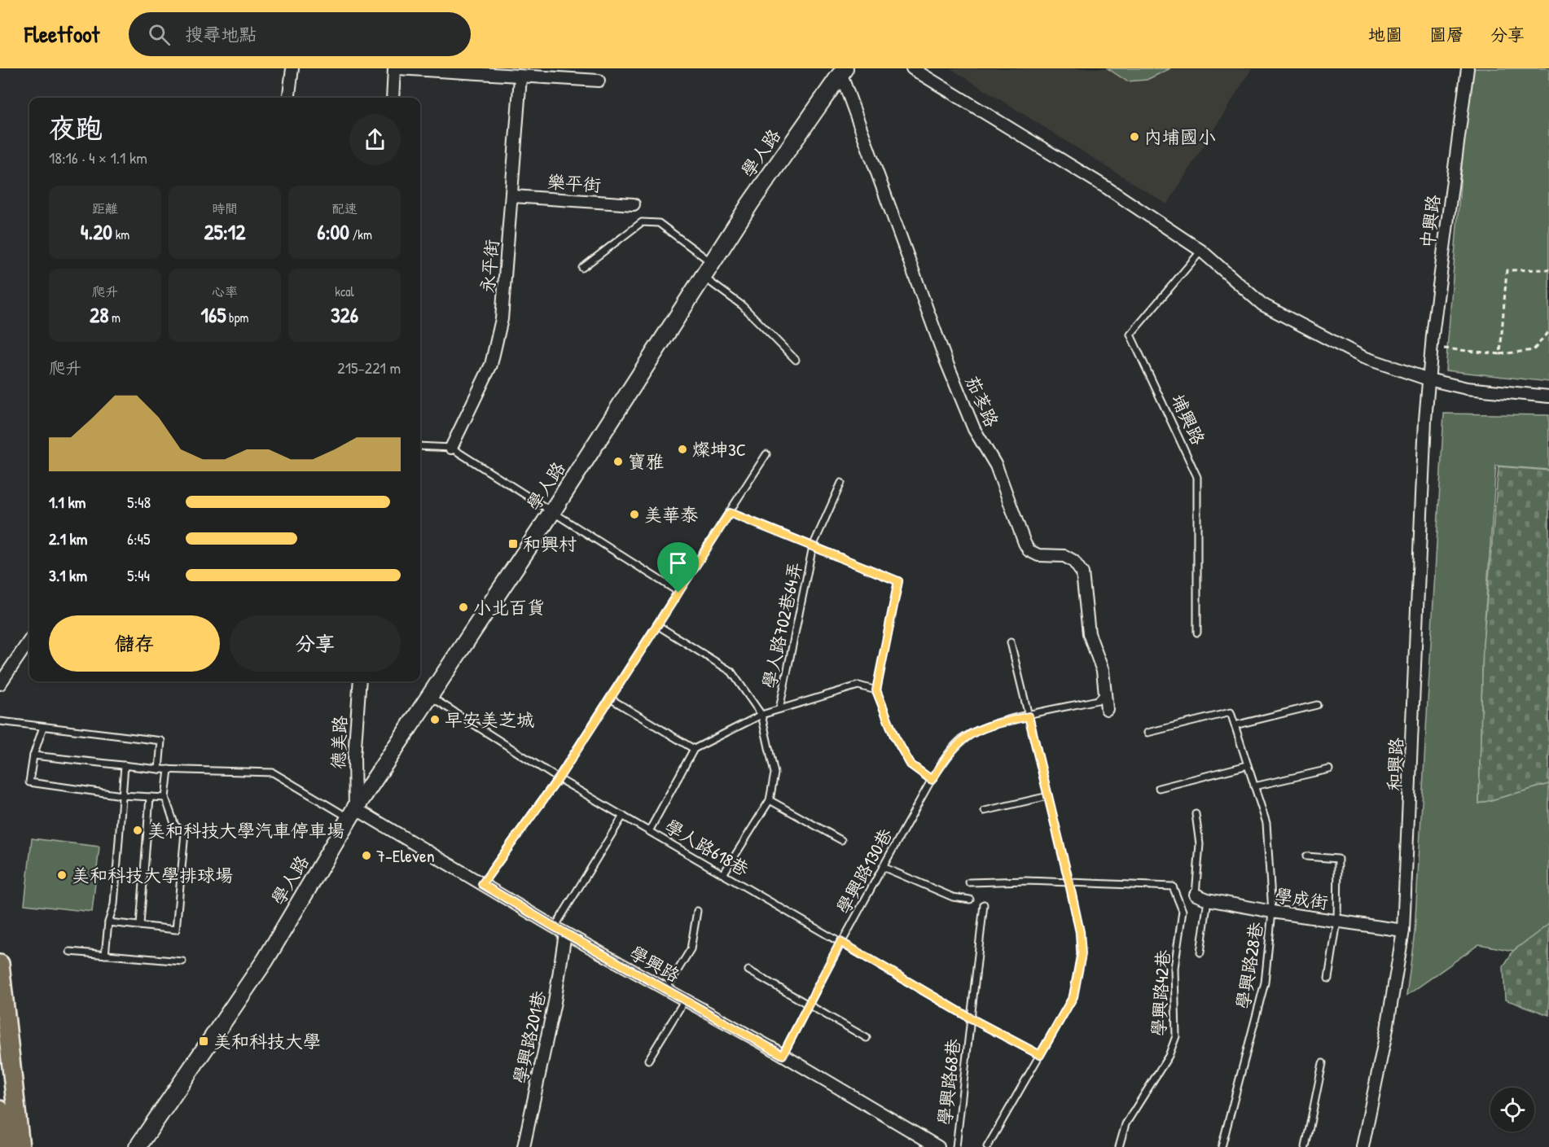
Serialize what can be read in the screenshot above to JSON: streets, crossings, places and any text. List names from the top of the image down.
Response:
{
  "streets": {
    "main road": ["學人路"],
    "street": [
      "樂平街",
      "中興路",
      "永平街",
      "茄苳路",
      "德美路",
      "和興路",
      "學成街",
      "學興路",
      "學興路201巷"
    ],
    "lane": [
      "埔興路",
      "學人路702巷64弄",
      "學人路618巷",
      "學興路130巷",
      "學興路28巷",
      "學興路42巷",
      "學興路68巷"
    ]
  },
  "crossings": [
    ["學人路", "茄苳路"],
    ["學人路", "德美路"],
    ["學人路", "學人路618巷"],
    ["學人路", "學興路"],
    ["樂平街", "永平街"],
    ["中興路", "和興路"],
    ["茄苳路", "學興路130巷"],
    ["德美路", "學興路"],
    ["和興路", "學成街"],
    ["學人路618巷", "學興路130巷"],
    ["學人路618巷", "學興路68巷"],
    ["學興路130巷", "學興路"],
    ["學成街", "學興路28巷"],
    ["學興路", "學興路201巷"]
  ],
  "places": {
    "other": [
      "內埔國小",
      "燦坤3C",
      "寶雅",
      "美華泰",
      "小北百貨",
      "早安美芝城",
      "美和科技大學汽車停車場",
      "7-Eleven",
      "美和科技大學排球場"
    ],
    "transit": ["和興村", "美和科技大學"]
  },
  "page": {
    "header": "Fleetfoot",
    "search": "搜尋地點",
    "nav": ["地圖", "圖層", "分享"],
    "heading": ["夜跑", "18:16 · 4 × 1.1 km"],
    "stats": [
      ["距離", "4.20 km"],
      ["時間", "25:12"],
      ["配速", "6:00 /km"],
      ["爬升", "28 m"],
      ["心率", "165 bpm"],
      ["kcal", "326"]
    ],
    "chart": ["爬升", "215–221 m"],
    "list": [
      {
        "name": "1.1 km",
        "note": "5:48"
      },
      {
        "name": "2.1 km",
        "note": "6:45"
      },
      {
        "name": "3.1 km",
        "note": "5:44"
      }
    ],
    "buttons": ["儲存", "分享"]
  }
}
